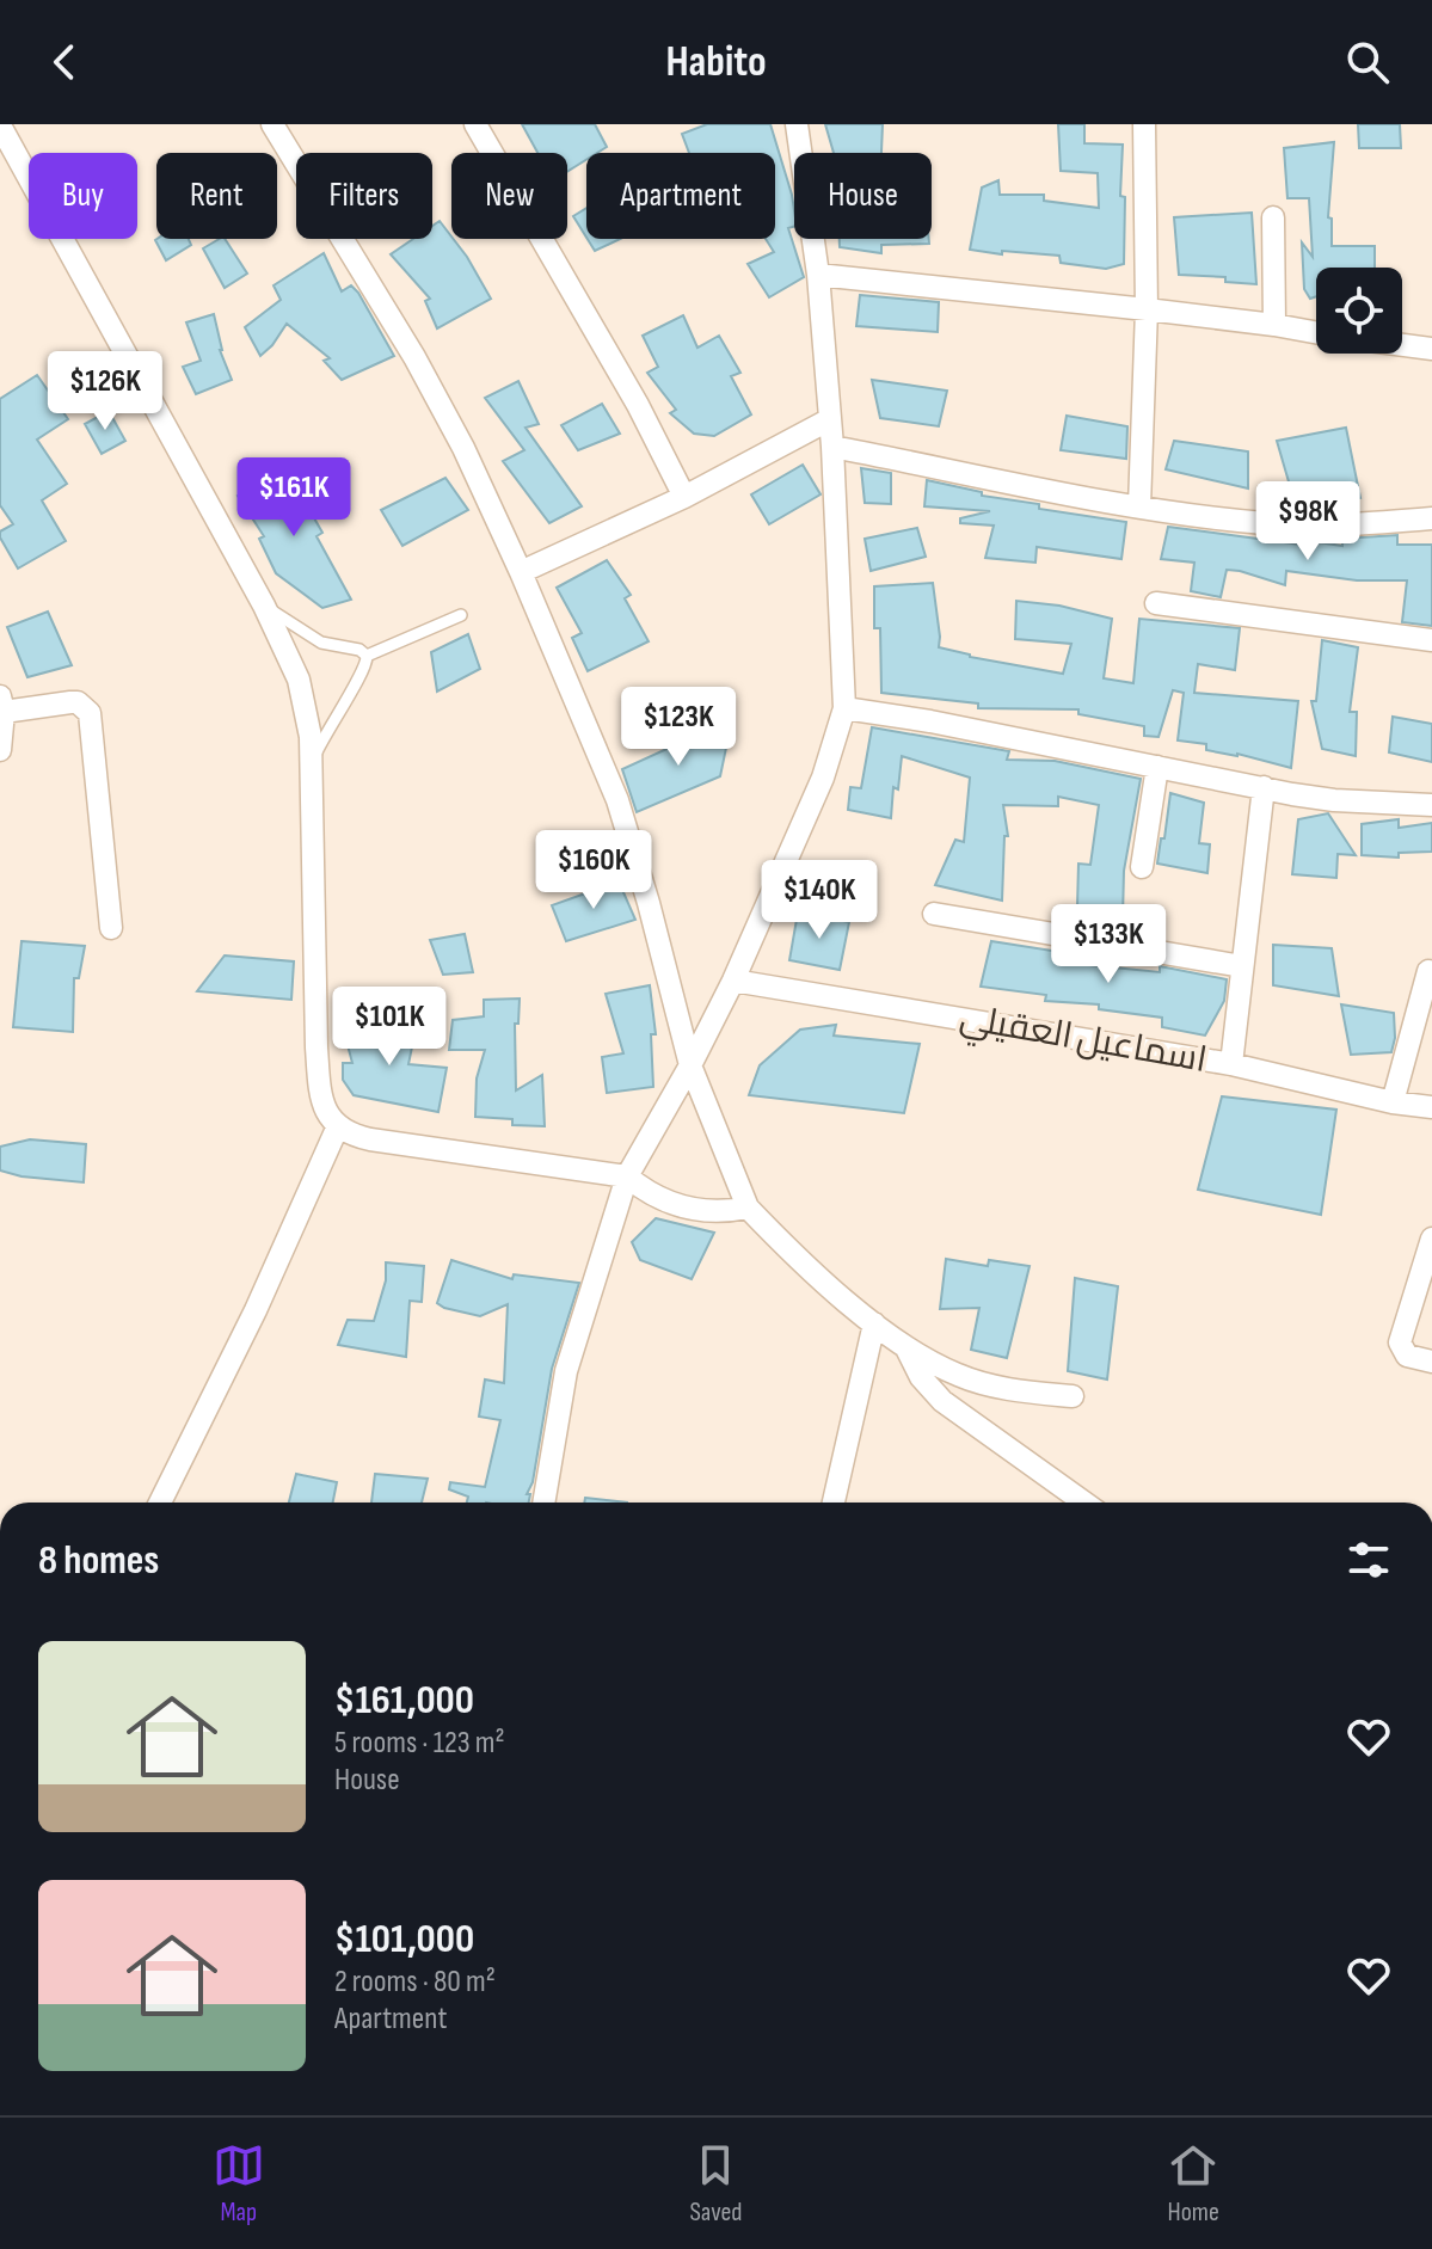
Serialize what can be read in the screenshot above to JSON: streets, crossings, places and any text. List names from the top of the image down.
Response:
{
  "streets": {
    "street": ["اسماعيل العقيلي"]
  },
  "page": {
    "header": "Habito",
    "chip": [
      "Buy",
      "Rent",
      "Filters",
      "New",
      "Apartment",
      "House"
    ],
    "price": [
      "$126K",
      "$161K",
      "$98K",
      "$123K",
      "$160K",
      "$140K",
      "$133K",
      "$101K"
    ],
    "heading": "8 homes",
    "list": [
      {
        "name": "$161,000",
        "note": "5 rooms · 123 m² · House"
      },
      {
        "name": "$101,000",
        "note": "2 rooms · 80 m² · Apartment"
      }
    ],
    "tabs": ["Map", "Saved", "Home"]
  }
}
